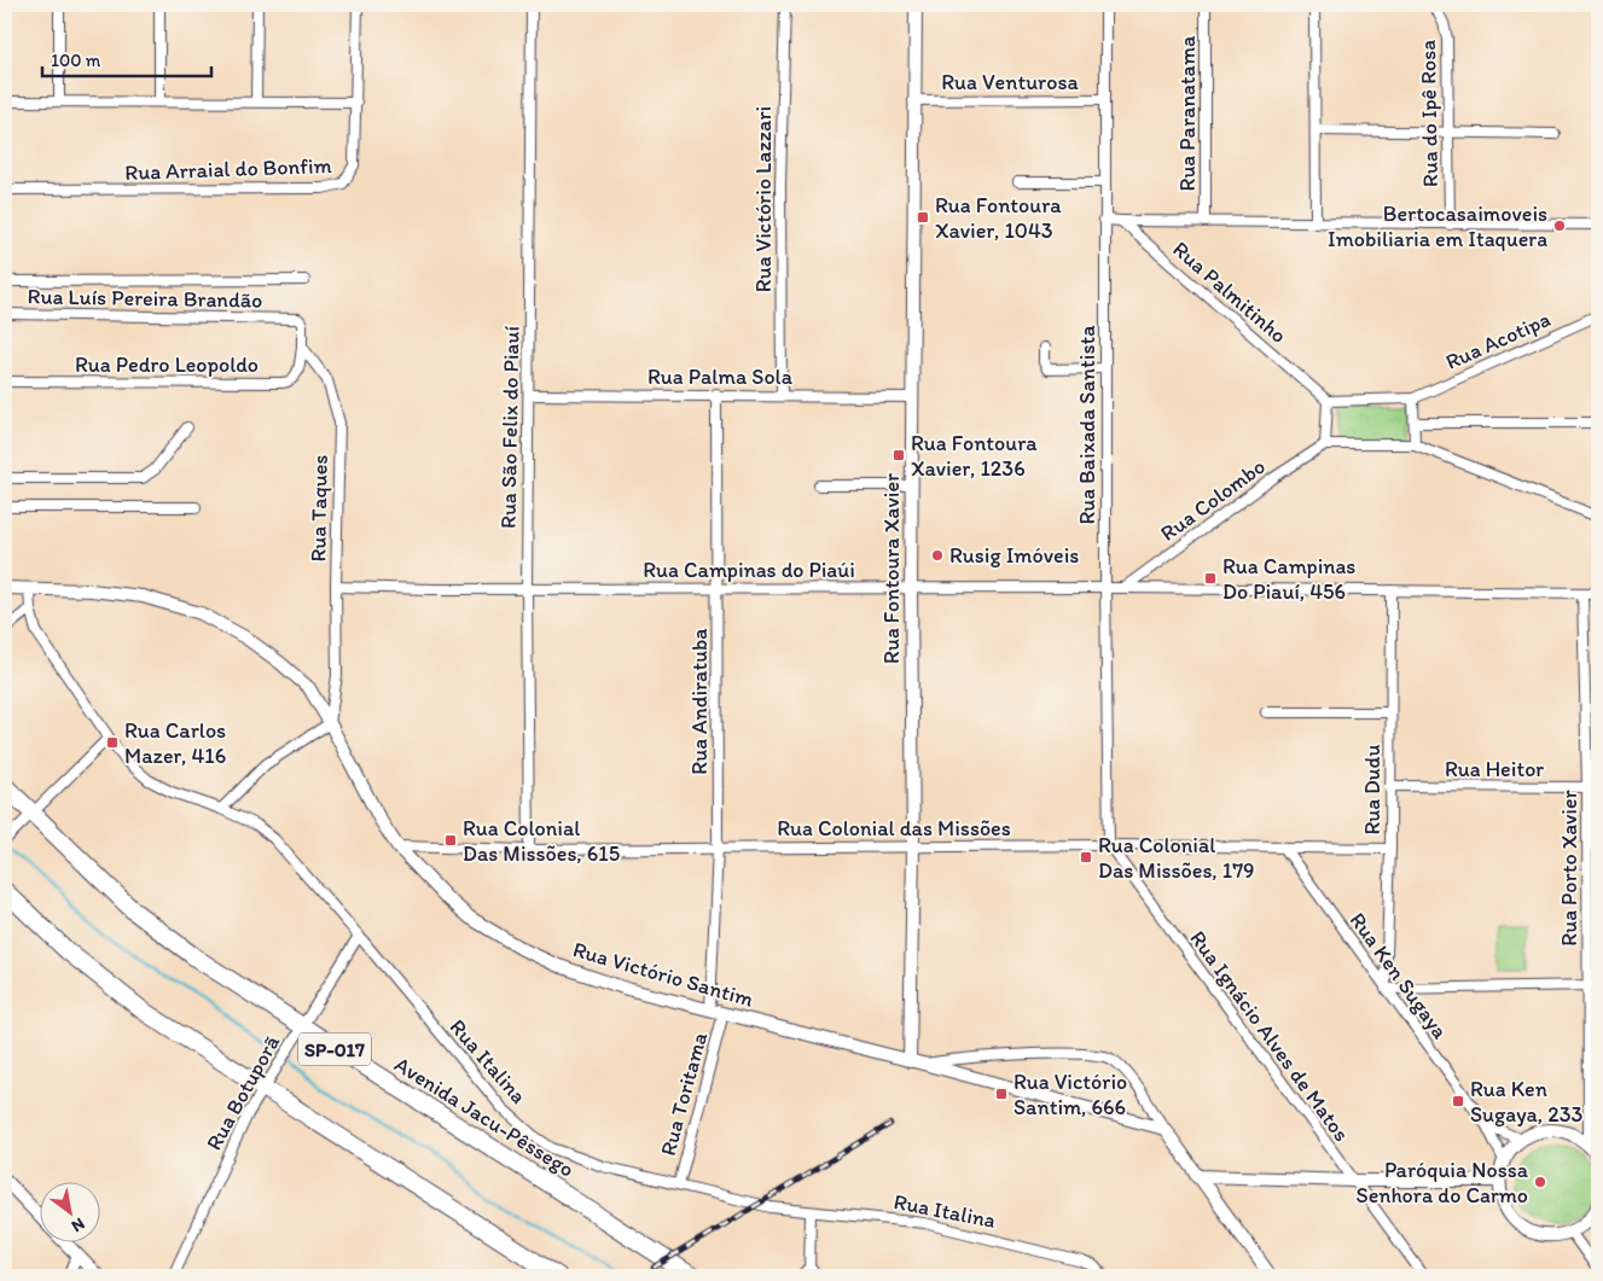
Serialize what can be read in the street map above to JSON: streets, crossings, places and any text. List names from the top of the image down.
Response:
{
  "streets": {
    "highway": ["SP-017", "Avenida Jacu-Pêssego"],
    "main road": ["Rua Fontoura Xavier", "Rua Victório Santim"],
    "street": [
      "Rua Venturosa",
      "Rua Paranatama",
      "Rua do Ipê Rosa",
      "Rua Arraial do Bonfim",
      "Rua Victório Lazzari",
      "Rua Palmitinho",
      "Rua Luís Pereira Brandão",
      "Rua Acotipa",
      "Rua Pedro Leopoldo",
      "Rua Palma Sola",
      "Rua Baixada Santista",
      "Rua São Felix do Piauí",
      "Rua Colombo",
      "Rua Taques",
      "Rua Campinas do Piaúi",
      "Rua Andiratuba",
      "Rua Heitor",
      "Rua Dudu",
      "Rua Colonial das Missões",
      "Rua Porto Xavier",
      "Rua Ken Sugaya",
      "Rua Ignácio Alves de Matos",
      "Rua Italina",
      "Rua Botuporã",
      "Rua Toritama"
    ]
  },
  "crossings": [
    ["Rua Venturosa", "Rua Baixada Santista"],
    ["Rua Venturosa", "Rua Fontoura Xavier"],
    ["Rua Victório Lazzari", "Rua Palma Sola"],
    ["Rua Luís Pereira Brandão", "Rua Pedro Leopoldo"],
    ["Rua Luís Pereira Brandão", "Rua Taques"],
    ["Rua Pedro Leopoldo", "Rua Taques"],
    ["Rua Palma Sola", "Rua São Felix do Piauí"],
    ["Rua Palma Sola", "Rua Fontoura Xavier"],
    ["Rua Palma Sola", "Rua Andiratuba"],
    ["Rua Baixada Santista", "Rua Campinas do Piaúi"],
    ["Rua Baixada Santista", "Rua Colonial das Missões"],
    ["Rua Baixada Santista", "Rua Ignácio Alves de Matos"],
    ["Rua São Felix do Piauí", "Rua Campinas do Piaúi"],
    ["Rua São Felix do Piauí", "Rua Colonial das Missões"],
    ["Rua Colombo", "Rua Campinas do Piaúi"],
    ["Rua Taques", "Rua Campinas do Piaúi"],
    ["Rua Taques", "Rua Victório Santim"],
    ["Rua Fontoura Xavier", "Rua Campinas do Piaúi"],
    ["Rua Fontoura Xavier", "Rua Colonial das Missões"],
    ["Rua Fontoura Xavier", "Rua Victório Santim"],
    ["Rua Campinas do Piaúi", "Rua Andiratuba"],
    ["Rua Campinas do Piaúi", "Rua Dudu"],
    ["Rua Campinas do Piaúi", "Rua Porto Xavier"],
    ["Rua Andiratuba", "Rua Colonial das Missões"],
    ["Rua Andiratuba", "Rua Victório Santim"],
    ["Rua Heitor", "Rua Dudu"],
    ["Rua Heitor", "Rua Porto Xavier"],
    ["Rua Dudu", "Rua Colonial das Missões"],
    ["Rua Dudu", "Rua Ken Sugaya"],
    ["Rua Colonial das Missões", "Rua Victório Santim"],
    ["Rua Colonial das Missões", "Rua Ken Sugaya"],
    ["Rua Colonial das Missões", "Rua Ignácio Alves de Matos"],
    ["Rua Victório Santim", "Rua Italina"],
    ["Rua Victório Santim", "Rua Toritama"],
    ["Rua Italina", "Rua Botuporã"],
    ["Rua Italina", "Rua Toritama"],
    ["Rua Botuporã", "Avenida Jacu-Pêssego"]
  ],
  "places": {
    "transit": [
      "Rua Fontoura Xavier, 1043",
      "Rua Fontoura Xavier, 1236",
      "Rua Campinas Do Piauí, 456",
      "Rua Carlos Mazer, 416",
      "Rua Colonial Das Missões, 615",
      "Rua Colonial Das Missões, 179",
      "Rua Victório Santim, 666",
      "Rua Ken Sugaya, 233"
    ],
    "other": ["Bertocasaimoveis Imobiliaria em Itaquera", "Rusig Imóveis", "Paróquia Nossa Senhora do Carmo"]
  },
  "scale_bar": "100 m",
  "north": "bottom right"
}
